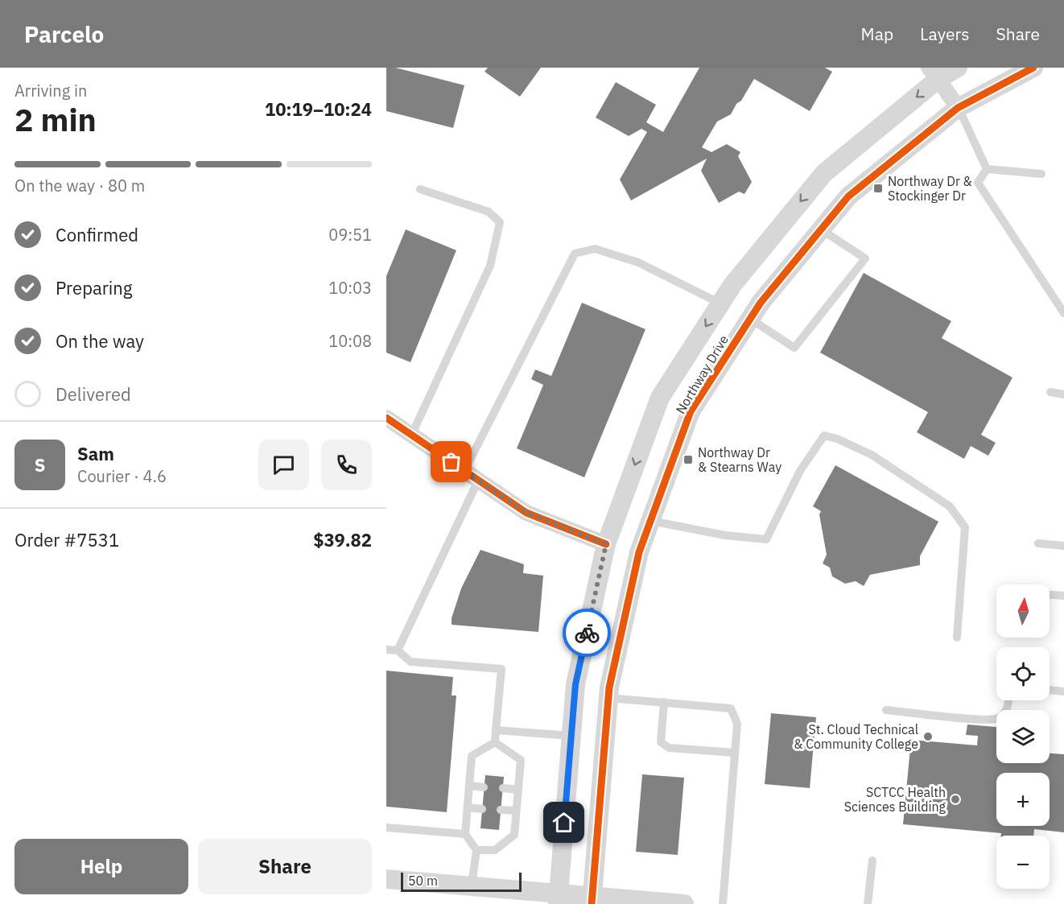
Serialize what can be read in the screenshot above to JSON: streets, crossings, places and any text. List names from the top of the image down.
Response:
{
  "streets": {
    "street": ["Northway Drive"]
  },
  "places": {
    "transit": ["Northway Dr & Stockinger Dr", "Northway Dr & Stearns Way"],
    "other": ["St. Cloud Technical & Community College", "SCTCC Health Sciences Building"]
  },
  "scale_bar": "50 m",
  "north": "top",
  "page": {
    "header": "Parcelo",
    "nav": ["Map", "Layers", "Share"],
    "heading": ["2 min", "Arriving in", "10:19–10:24"],
    "panel": [
      "Sam",
      "Courier · 4.6",
      "Order #7531",
      "$39.82"
    ],
    "bar": "On the way · 80 m",
    "list": [
      ["Confirmed", "09:51"],
      ["Preparing", "10:03"],
      ["On the way", "10:08"],
      "Delivered"
    ],
    "round": "S",
    "map_buttons": ["+", "−"],
    "buttons": ["Help", "Share"],
    "scale": "50 m"
  }
}
